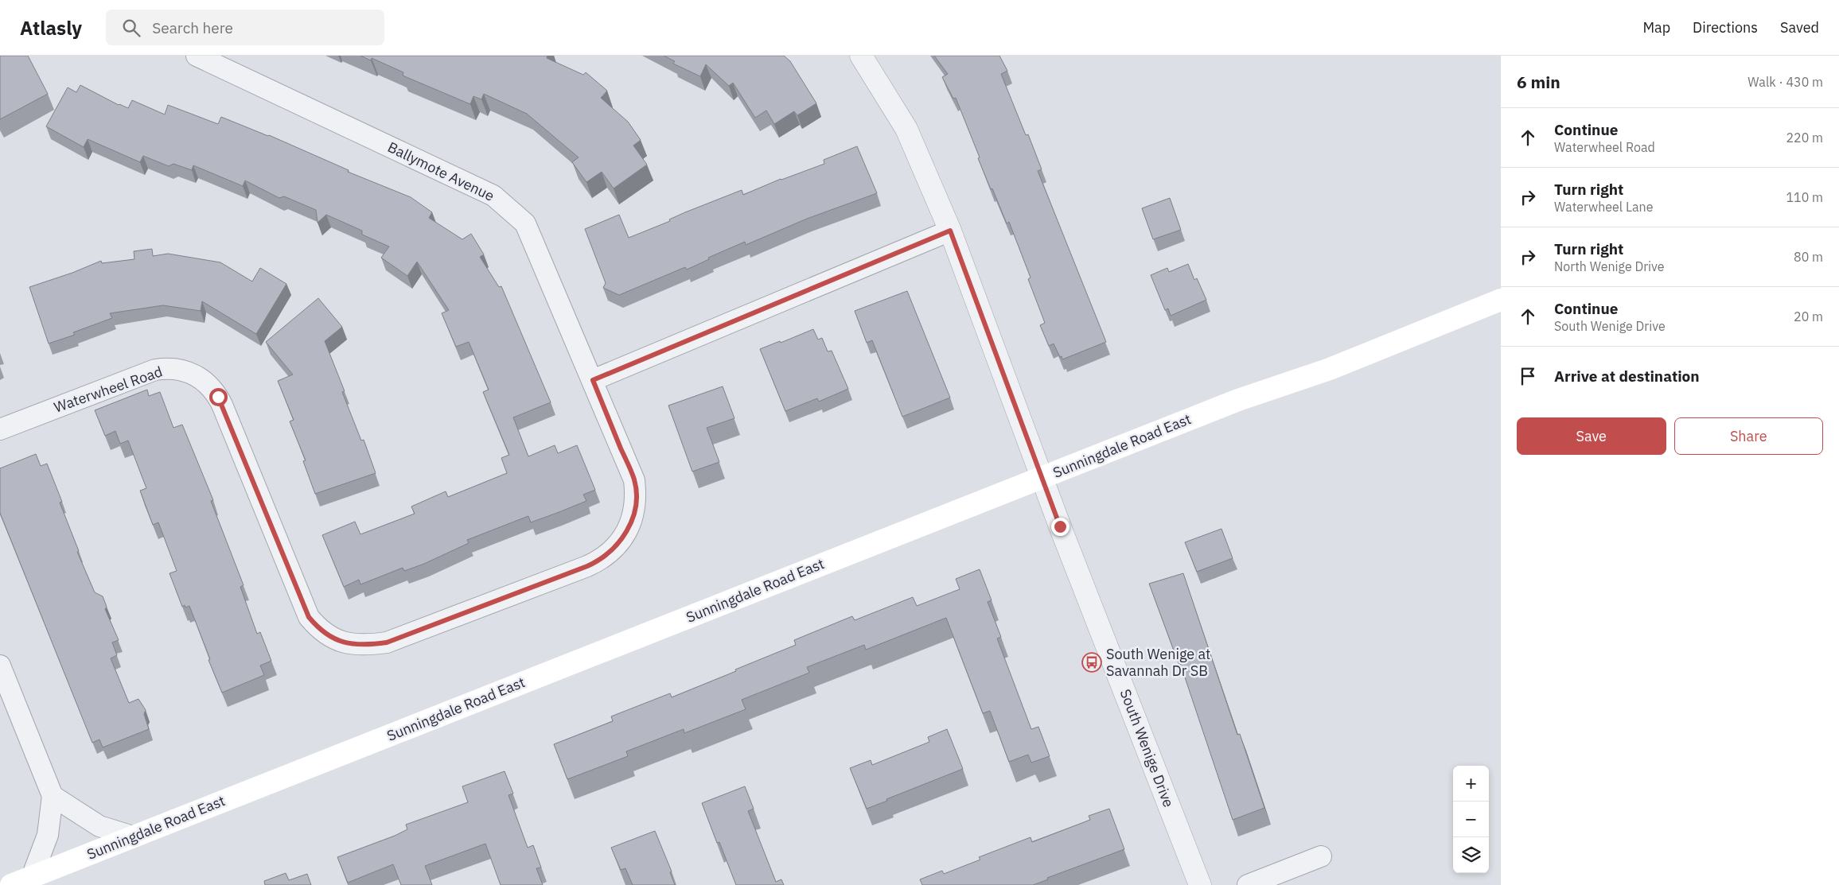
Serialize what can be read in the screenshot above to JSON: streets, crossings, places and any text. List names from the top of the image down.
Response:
{
  "streets": {
    "main road": ["Sunningdale Road East"],
    "street": ["Ballymote Avenue", "Waterwheel Road", "South Wenige Drive"]
  },
  "crossings": [
    ["Ballymote Avenue", "Waterwheel Road"],
    ["Sunningdale Road East", "South Wenige Drive"]
  ],
  "places": {
    "bus stop": ["South Wenige at Savannah Dr SB"]
  },
  "page": {
    "header": "Atlasly",
    "search": "Search here",
    "nav": ["Map", "Directions", "Saved"],
    "heading": ["6 min", "Walk · 430 m"],
    "list": [
      ["Continue", "Waterwheel Road", "220 m"],
      ["Turn right", "Waterwheel Lane", "110 m"],
      ["Turn right", "North Wenige Drive", "80 m"],
      ["Continue", "South Wenige Drive", "20 m"],
      "Arrive at destination"
    ],
    "buttons": ["Save", "Share"],
    "map_buttons": ["+", "−"]
  }
}
